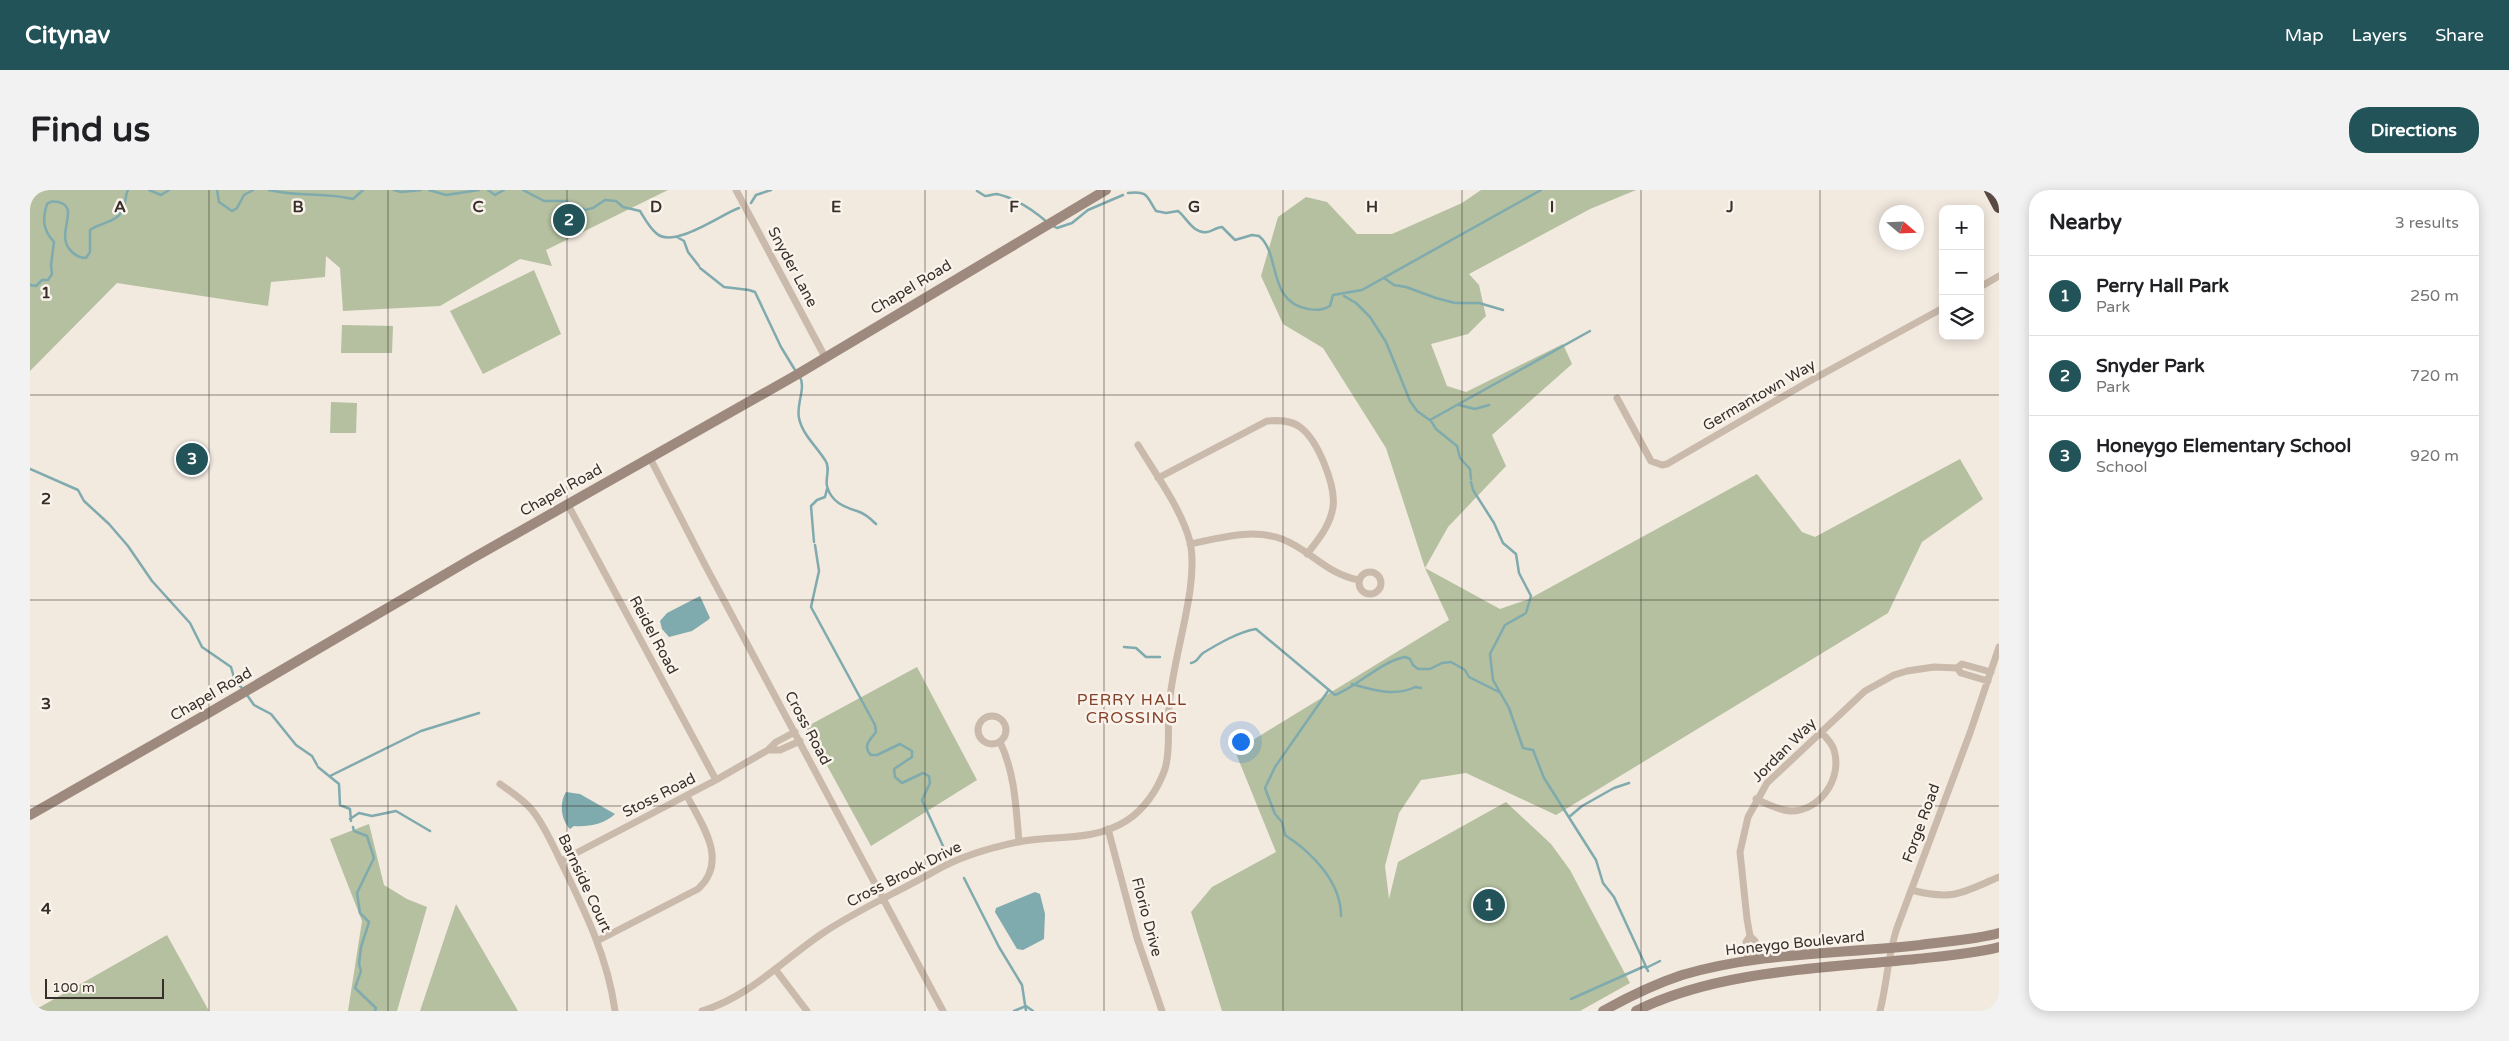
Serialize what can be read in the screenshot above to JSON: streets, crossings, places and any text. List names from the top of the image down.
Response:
{
  "streets": {
    "street": [
      "Snyder Lane",
      "Chapel Road",
      "Germantown Way",
      "Reidel Road",
      "Cross Road",
      "Jordan Way",
      "Stoss Road",
      "Forge Road",
      "Cross Brook Drive",
      "Barnside Court",
      "Florio Drive",
      "Honeygo Boulevard"
    ]
  },
  "crossings": [
    ["Snyder Lane", "Chapel Road"],
    ["Chapel Road", "Reidel Road"],
    ["Chapel Road", "Cross Road"],
    ["Reidel Road", "Stoss Road"],
    ["Cross Road", "Stoss Road"],
    ["Cross Road", "Cross Brook Drive"],
    ["Jordan Way", "Forge Road"],
    ["Jordan Way", "Honeygo Boulevard"],
    ["Stoss Road", "Barnside Court"],
    ["Forge Road", "Honeygo Boulevard"],
    ["Cross Brook Drive", "Florio Drive"]
  ],
  "districts": ["PERRY HALL CROSSING"],
  "scale_bar": "100 m",
  "north": "right",
  "page": {
    "header": "Citynav",
    "nav": ["Map", "Layers", "Share"],
    "buttons": "Directions",
    "title": "Find us",
    "heading": ["Nearby", "3 results"],
    "pins": ["2", "3", "1"],
    "map_buttons": ["+", "−"],
    "list": [
      {
        "mark": "1",
        "name": "Perry Hall Park",
        "note": "Park",
        "value": "250 m"
      },
      {
        "mark": "2",
        "name": "Snyder Park",
        "note": "Park",
        "value": "720 m"
      },
      {
        "mark": "3",
        "name": "Honeygo Elementary School",
        "note": "School",
        "value": "920 m"
      }
    ],
    "scale": "100 m"
  },
  "grid": {
    "columns": [
      "A",
      "B",
      "C",
      "D",
      "E",
      "F",
      "G",
      "H",
      "I",
      "J"
    ],
    "rows": [
      "1",
      "2",
      "3",
      "4"
    ]
  }
}
